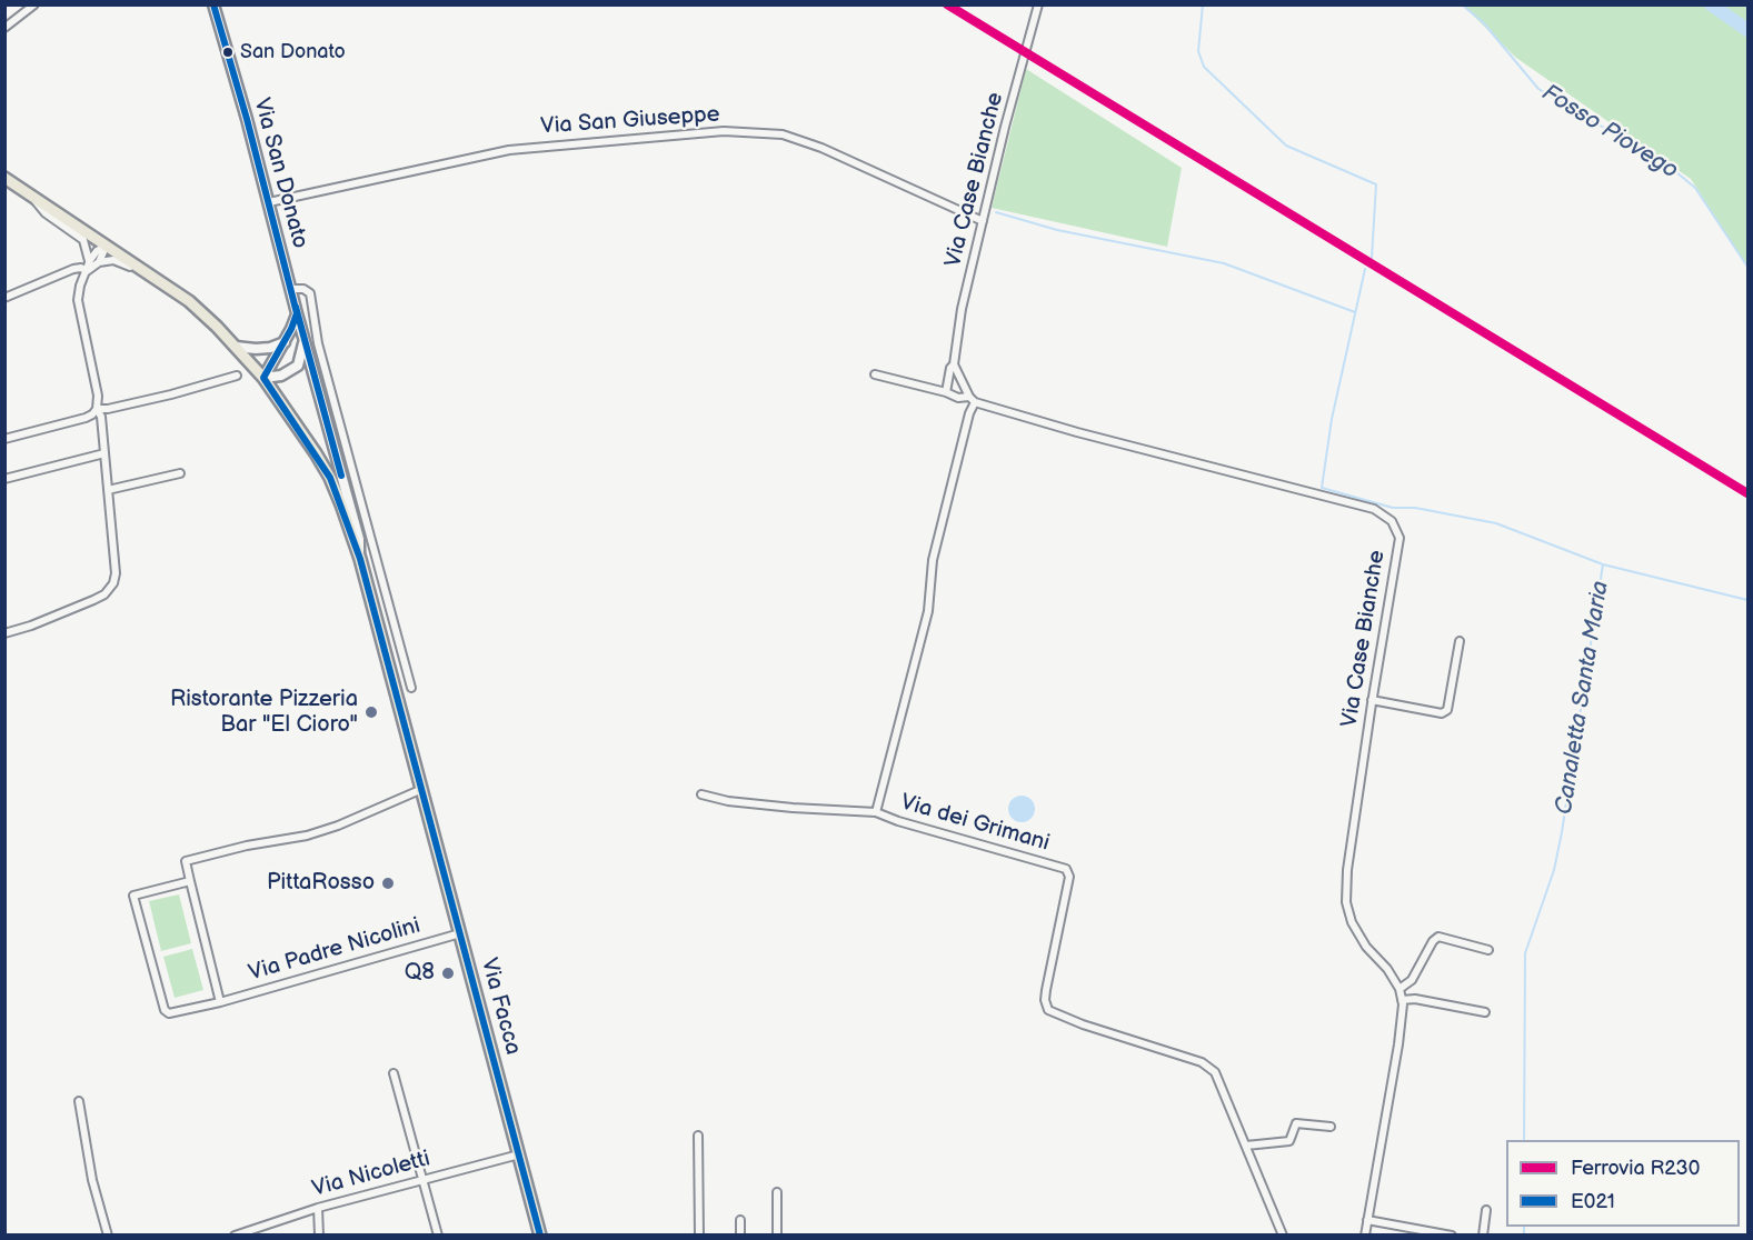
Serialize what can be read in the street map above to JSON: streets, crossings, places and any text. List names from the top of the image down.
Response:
{
  "streets": {
    "main road": ["Via Facca"],
    "street": [
      "Via San Giuseppe",
      "Via San Donato",
      "Via Case Bianche",
      "Via dei Grimani",
      "Via Padre Nicolini",
      "Via Nicoletti"
    ]
  },
  "crossings": [
    ["Via San Giuseppe", "Via San Donato"],
    ["Via San Giuseppe", "Via Case Bianche"],
    ["Via San Donato", "Via Facca"],
    ["Via Case Bianche", "Via dei Grimani"],
    ["Via Padre Nicolini", "Via Facca"],
    ["Via Facca", "Via Nicoletti"]
  ],
  "water": ["Fosso Piovego", "Canaletta Santa Maria"],
  "places": [
    "San Donato",
    "Ristorante Pizzeria Bar \"El Cioro\"",
    "PittaRosso",
    "Q8"
  ],
  "lines": ["rail line R230", "transit line E021"],
  "legend": ["Ferrovia R230", "E021"]
}
